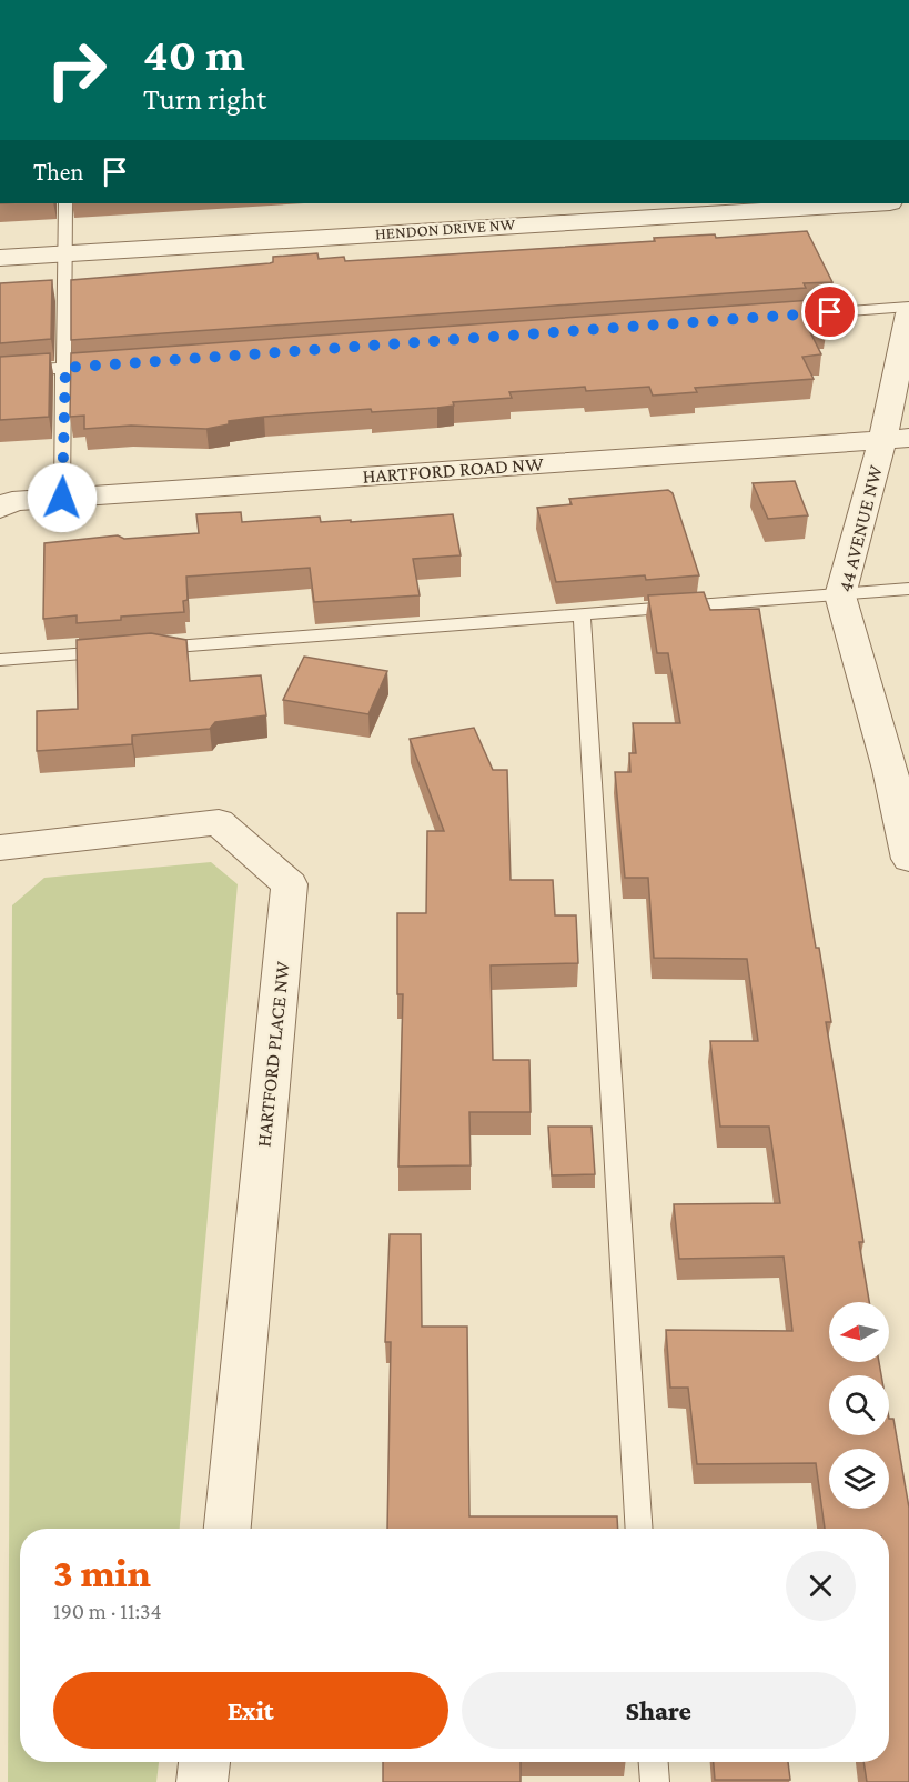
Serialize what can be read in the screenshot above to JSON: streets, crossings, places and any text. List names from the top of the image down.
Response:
{
  "streets": {
    "street": [
      "HENDON DRIVE NW",
      "HARTFORD ROAD NW",
      "44 AVENUE NW",
      "HARTFORD PLACE NW"
    ]
  },
  "crossings": [
    ["HARTFORD ROAD NW", "44 AVENUE NW"]
  ],
  "north": "left",
  "page": {
    "turn": ["40 m", "Turn right"],
    "then": "Then",
    "heading": ["3 min", "190 m · 11:34"],
    "buttons": ["Exit", "Share"]
  }
}
